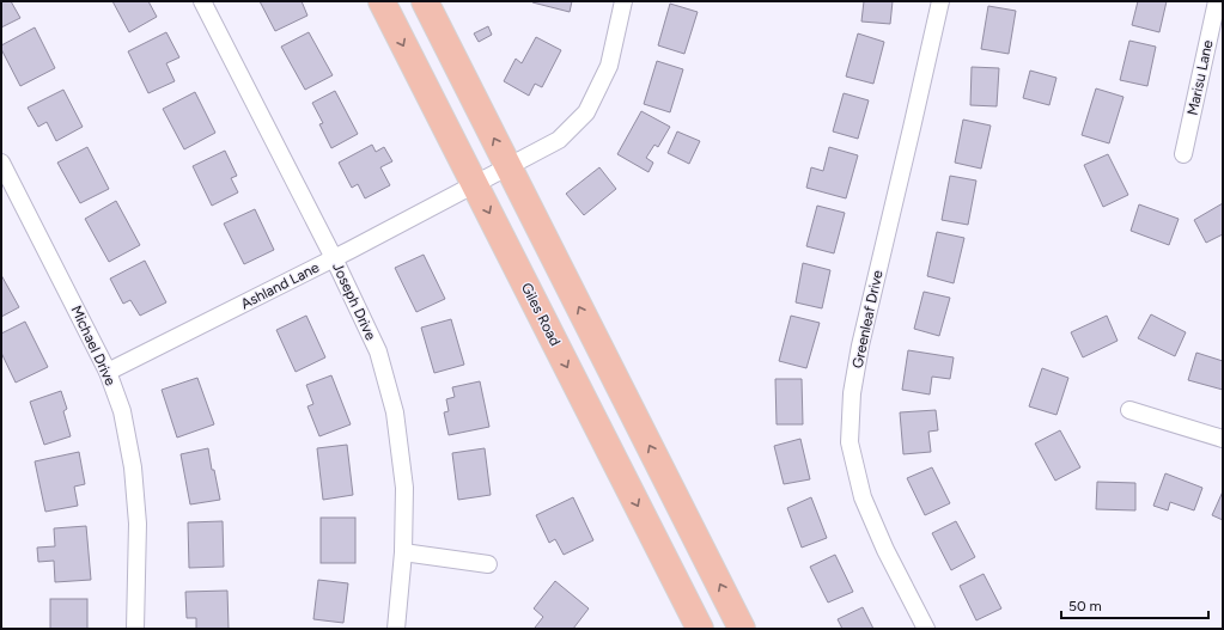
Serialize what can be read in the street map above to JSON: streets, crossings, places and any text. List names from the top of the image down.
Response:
{
  "streets": {
    "main road": ["Giles Road"],
    "street": [
      "Marisu Lane",
      "Ashland Lane",
      "Joseph Drive",
      "Greenleaf Drive",
      "Michael Drive"
    ]
  },
  "crossings": [
    ["Ashland Lane", "Joseph Drive"],
    ["Ashland Lane", "Giles Road"],
    ["Ashland Lane", "Michael Drive"]
  ],
  "scale_bar": "50 m"
}
